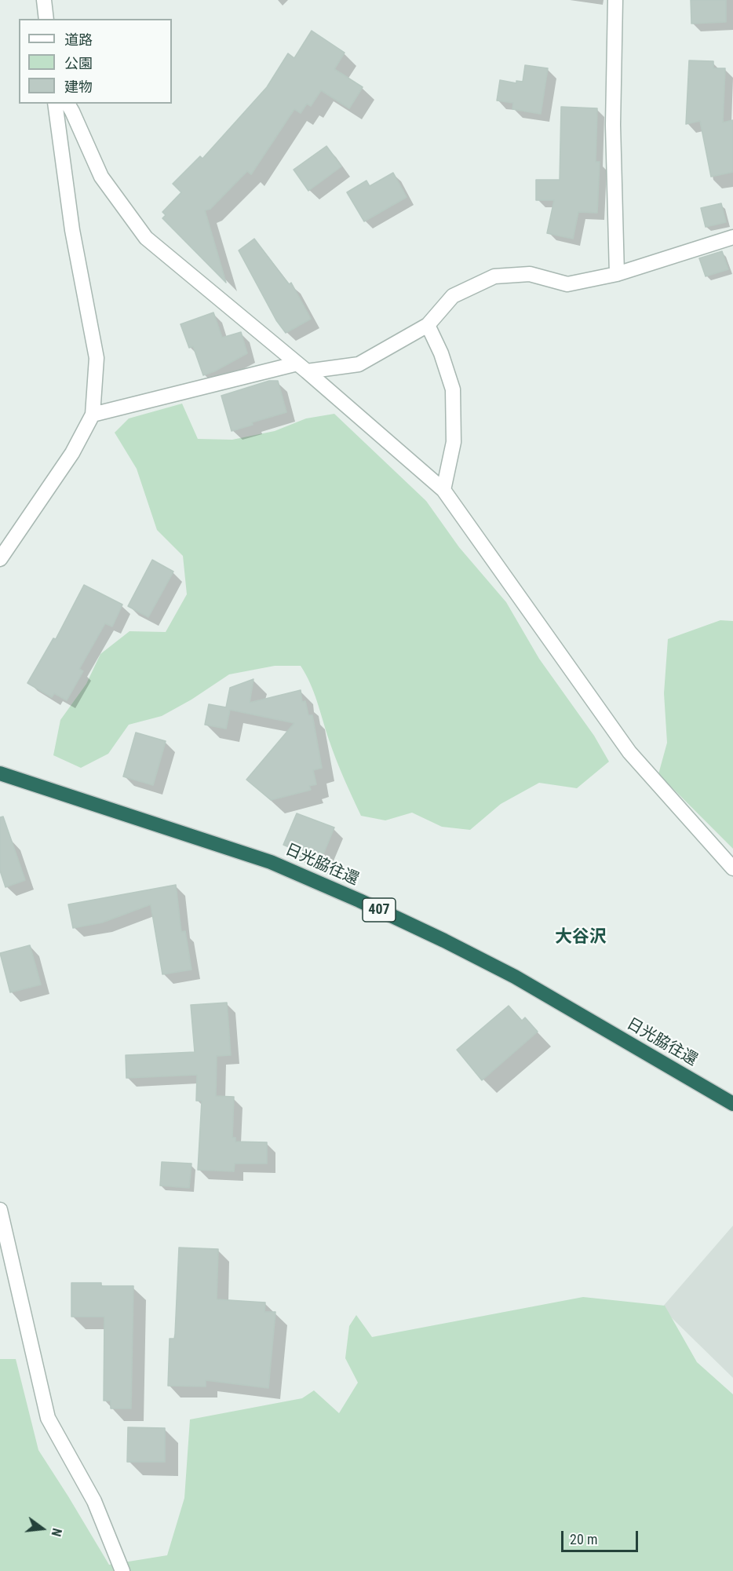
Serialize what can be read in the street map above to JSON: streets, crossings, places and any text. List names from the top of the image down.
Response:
{
  "streets": {
    "highway": ["日光脇往還", "407"]
  },
  "districts": ["大谷沢"],
  "legend": ["道路", "公園", "建物"],
  "scale_bar": "20 m",
  "north": "right"
}
